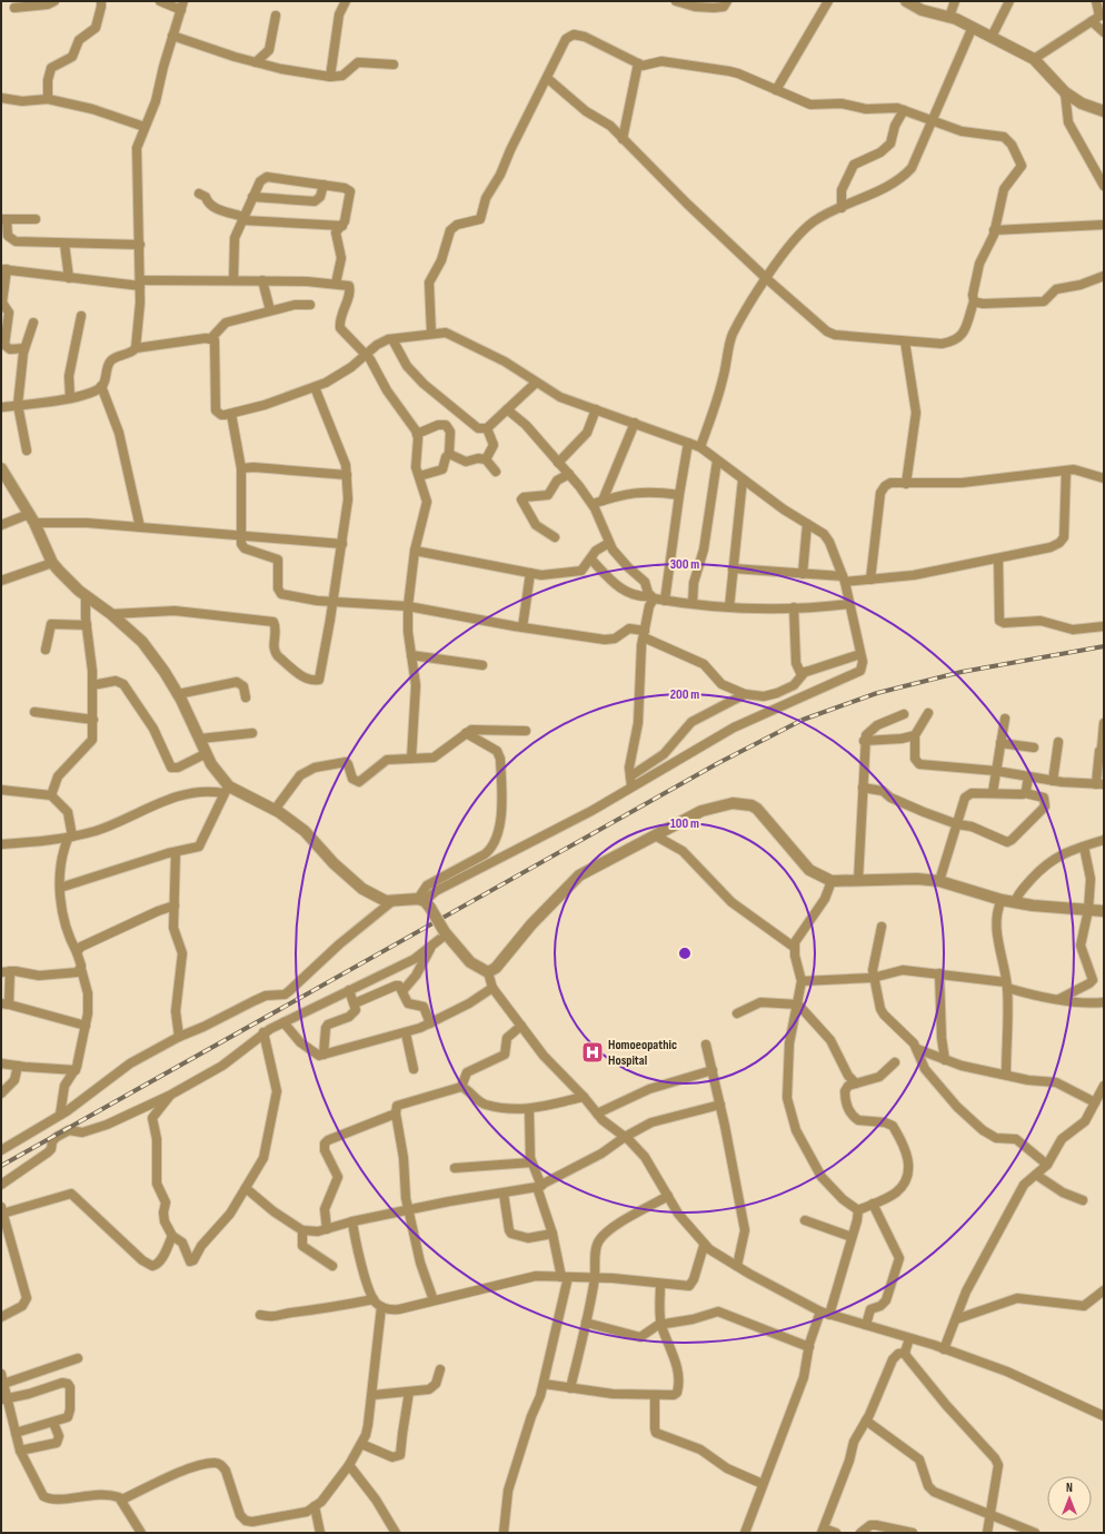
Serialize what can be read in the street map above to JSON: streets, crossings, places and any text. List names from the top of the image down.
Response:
{
  "places": {
    "hospital": ["Homoeopathic Hospital"]
  },
  "north": "top",
  "rings": ["300 m", "200 m", "100 m"]
}
